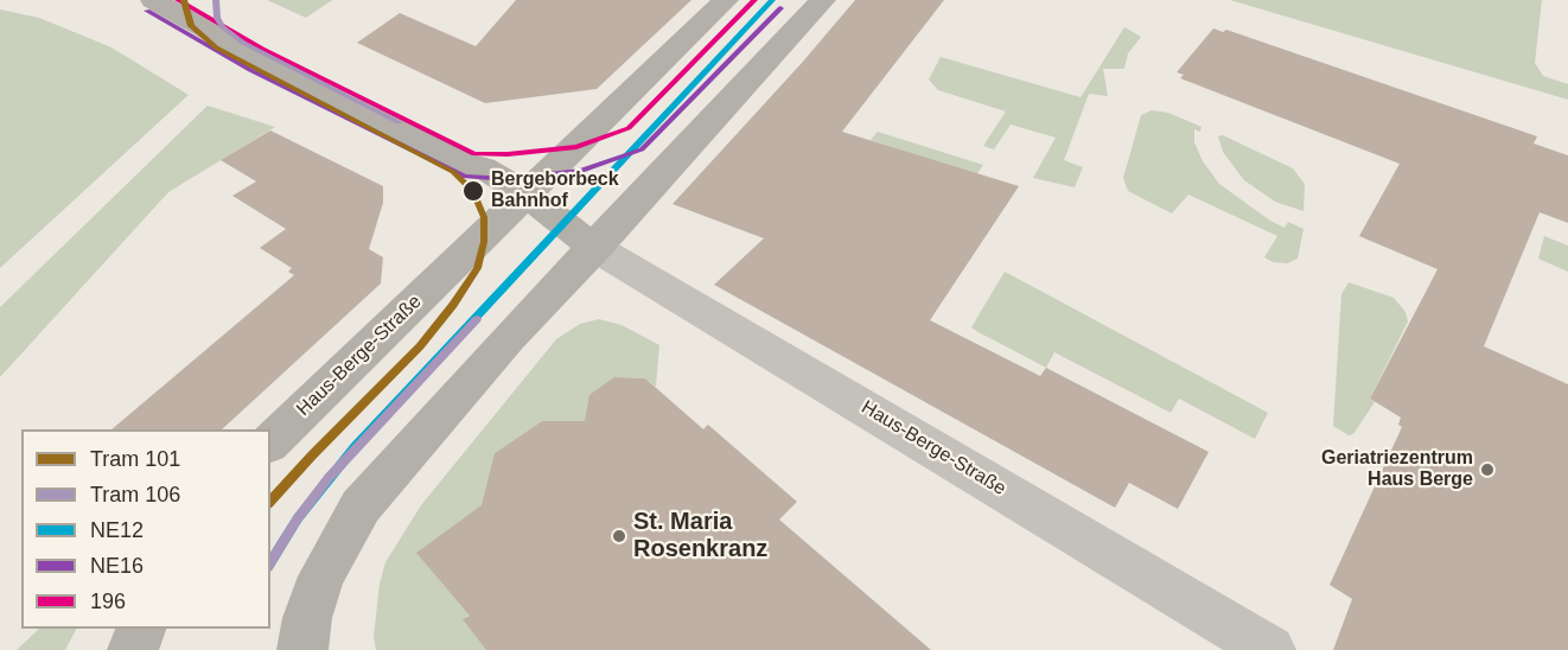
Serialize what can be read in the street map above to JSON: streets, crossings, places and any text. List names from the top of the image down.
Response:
{
  "streets": {
    "main road": ["Haus-Berge-Straße"]
  },
  "places": ["Bergeborbeck Bahnhof", "Geriatriezentrum Haus Berge", "St. Maria Rosenkranz"],
  "lines": [
    "tram line 101",
    "tram line 106",
    "transit line NE12",
    "transit line 196",
    "transit line NE16"
  ],
  "legend": [
    "Tram 101",
    "Tram 106",
    "NE12",
    "NE16",
    "196"
  ]
}
